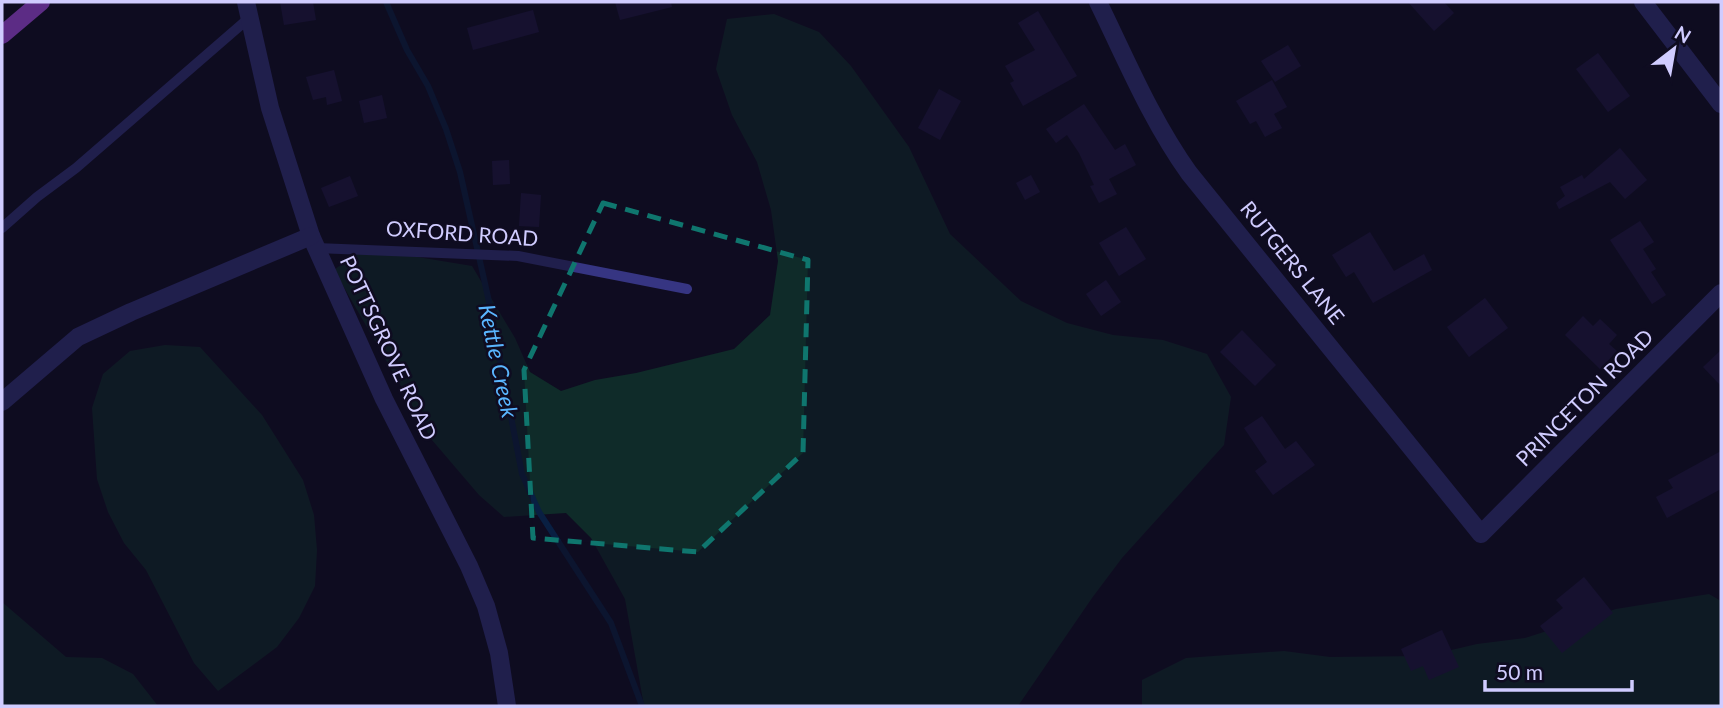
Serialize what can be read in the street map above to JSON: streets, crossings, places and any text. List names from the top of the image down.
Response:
{
  "streets": {
    "street": [
      "OXFORD ROAD",
      "RUTGERS LANE",
      "POTTSGROVE ROAD",
      "PRINCETON ROAD"
    ]
  },
  "crossings": [
    ["OXFORD ROAD", "POTTSGROVE ROAD"],
    ["RUTGERS LANE", "PRINCETON ROAD"]
  ],
  "water": ["Kettle Creek"],
  "scale_bar": "50 m",
  "north": "top right"
}
